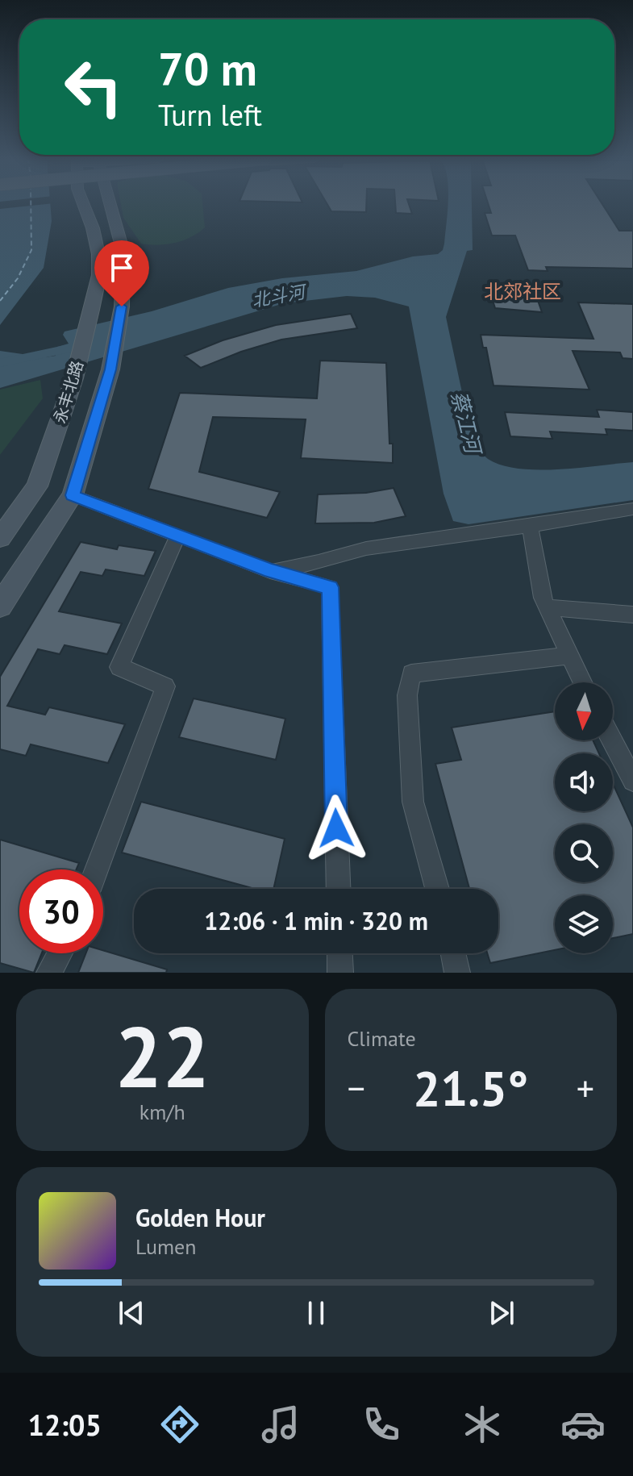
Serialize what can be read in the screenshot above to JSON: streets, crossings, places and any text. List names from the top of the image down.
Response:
{
  "streets": {
    "main road": ["永丰北路"]
  },
  "districts": ["北郊社区"],
  "water": ["北斗河", "蔡江河"],
  "north": "bottom",
  "page": {
    "turn": ["70 m", "Turn left"],
    "limit": "30",
    "trip": "12:06 · 1 min · 320 m",
    "tile": [
      ["22", "km/h"],
      "Climate"
    ],
    "heat": ["−", "21.5°", "+"],
    "song": ["Golden Hour", "Lumen"],
    "tabs": "12:05"
  }
}
